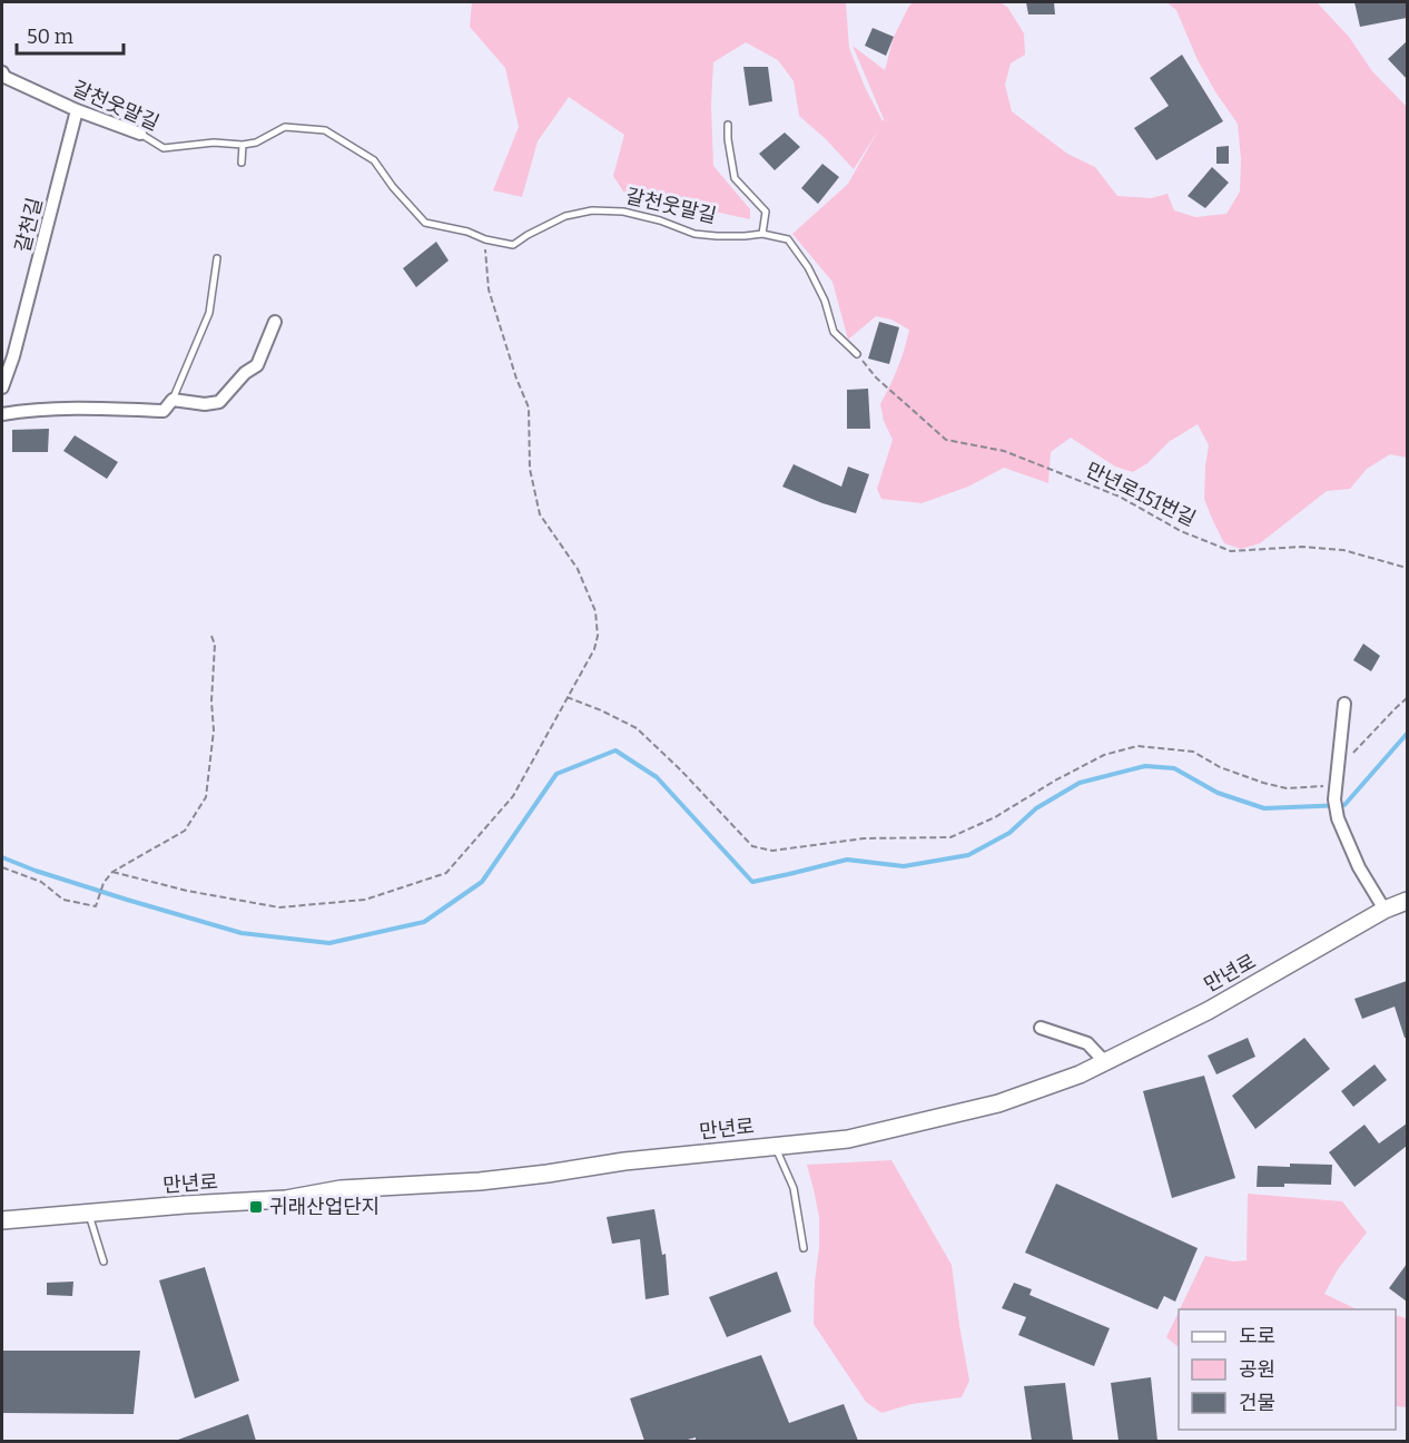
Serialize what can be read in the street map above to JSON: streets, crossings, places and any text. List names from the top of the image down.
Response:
{
  "streets": {
    "main road": ["만년로"],
    "street": ["갈천웃말길", "갈천길"],
    "path": ["만년로151번길"]
  },
  "crossings": [
    ["갈천웃말길", "갈천길"],
    ["갈천웃말길", "만년로151번길"]
  ],
  "places": {
    "transit": ["귀래산업단지"]
  },
  "legend": ["도로", "공원", "건물"],
  "scale_bar": "50 m"
}
